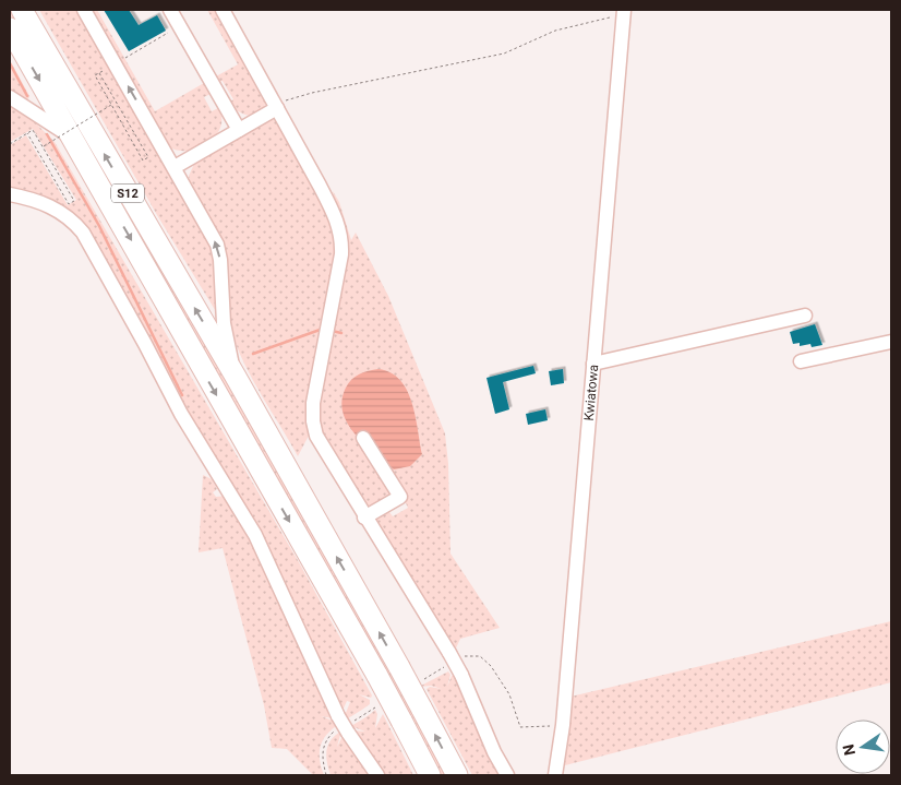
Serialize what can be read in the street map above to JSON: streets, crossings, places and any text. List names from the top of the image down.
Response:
{
  "streets": {
    "highway": ["S12"],
    "street": ["Kwiatowa"]
  },
  "north": "left"
}
